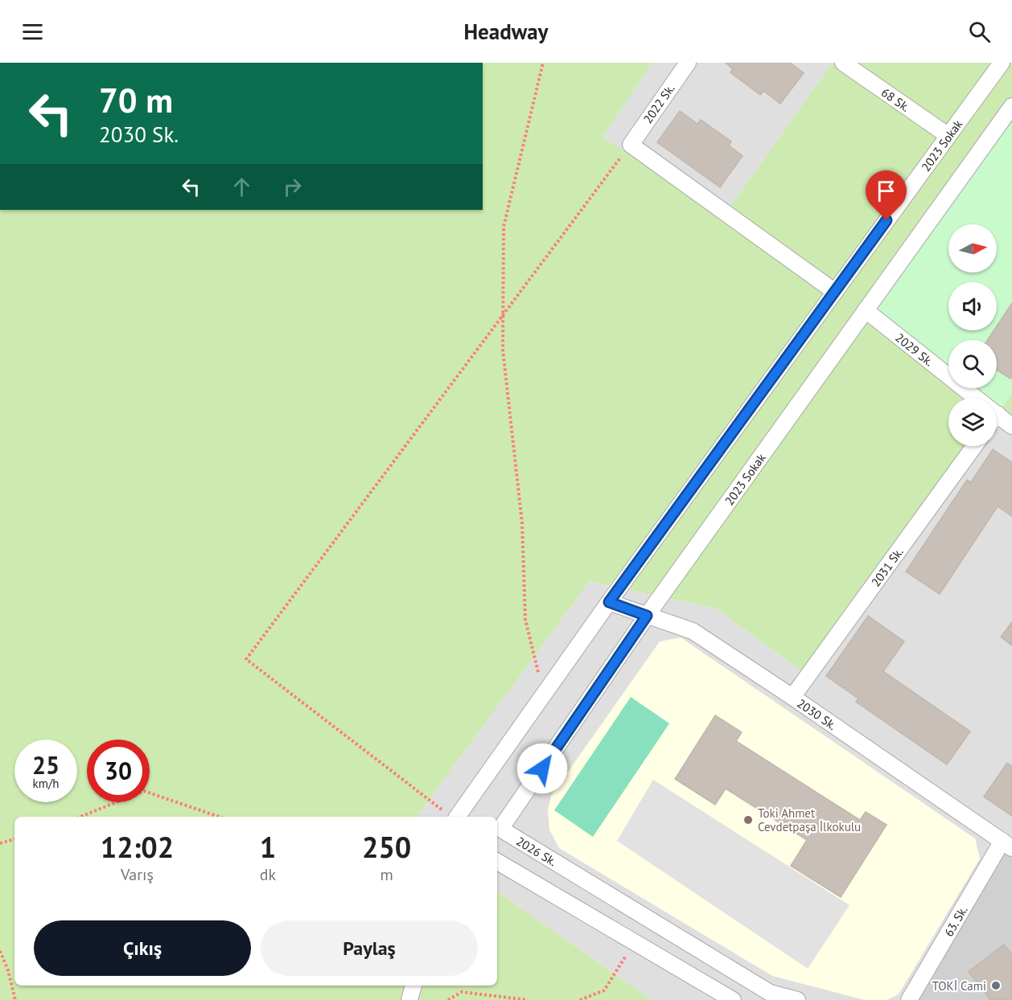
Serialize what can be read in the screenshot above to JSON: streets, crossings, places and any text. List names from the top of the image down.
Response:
{
  "streets": {
    "street": [
      "68 Sk.",
      "2022 Sk.",
      "2023 Sokak",
      "2029 Sk.",
      "2031 Sk.",
      "2030 Sk.",
      "2026 Sk.",
      "63. Sk."
    ]
  },
  "crossings": [
    ["68 Sk.", "2023 Sokak"],
    ["2023 Sokak", "2029 Sk."],
    ["2023 Sokak", "2030 Sk."],
    ["2023 Sokak", "2026 Sk."],
    ["2031 Sk.", "2030 Sk."],
    ["2030 Sk.", "2026 Sk."],
    ["2030 Sk.", "63. Sk."]
  ],
  "places": ["Toki Ahmet Cevdetpaşa İlkokulu", "TOKİ Cami"],
  "north": "right",
  "page": {
    "header": "Headway",
    "turn": ["70 m", "2030 Sk."],
    "speed": "25 km/h",
    "limit": "30",
    "eta": [
      "12:02",
      "Varış",
      "1",
      "dk",
      "250",
      "m"
    ],
    "buttons": ["Çıkış", "Paylaş"]
  }
}
